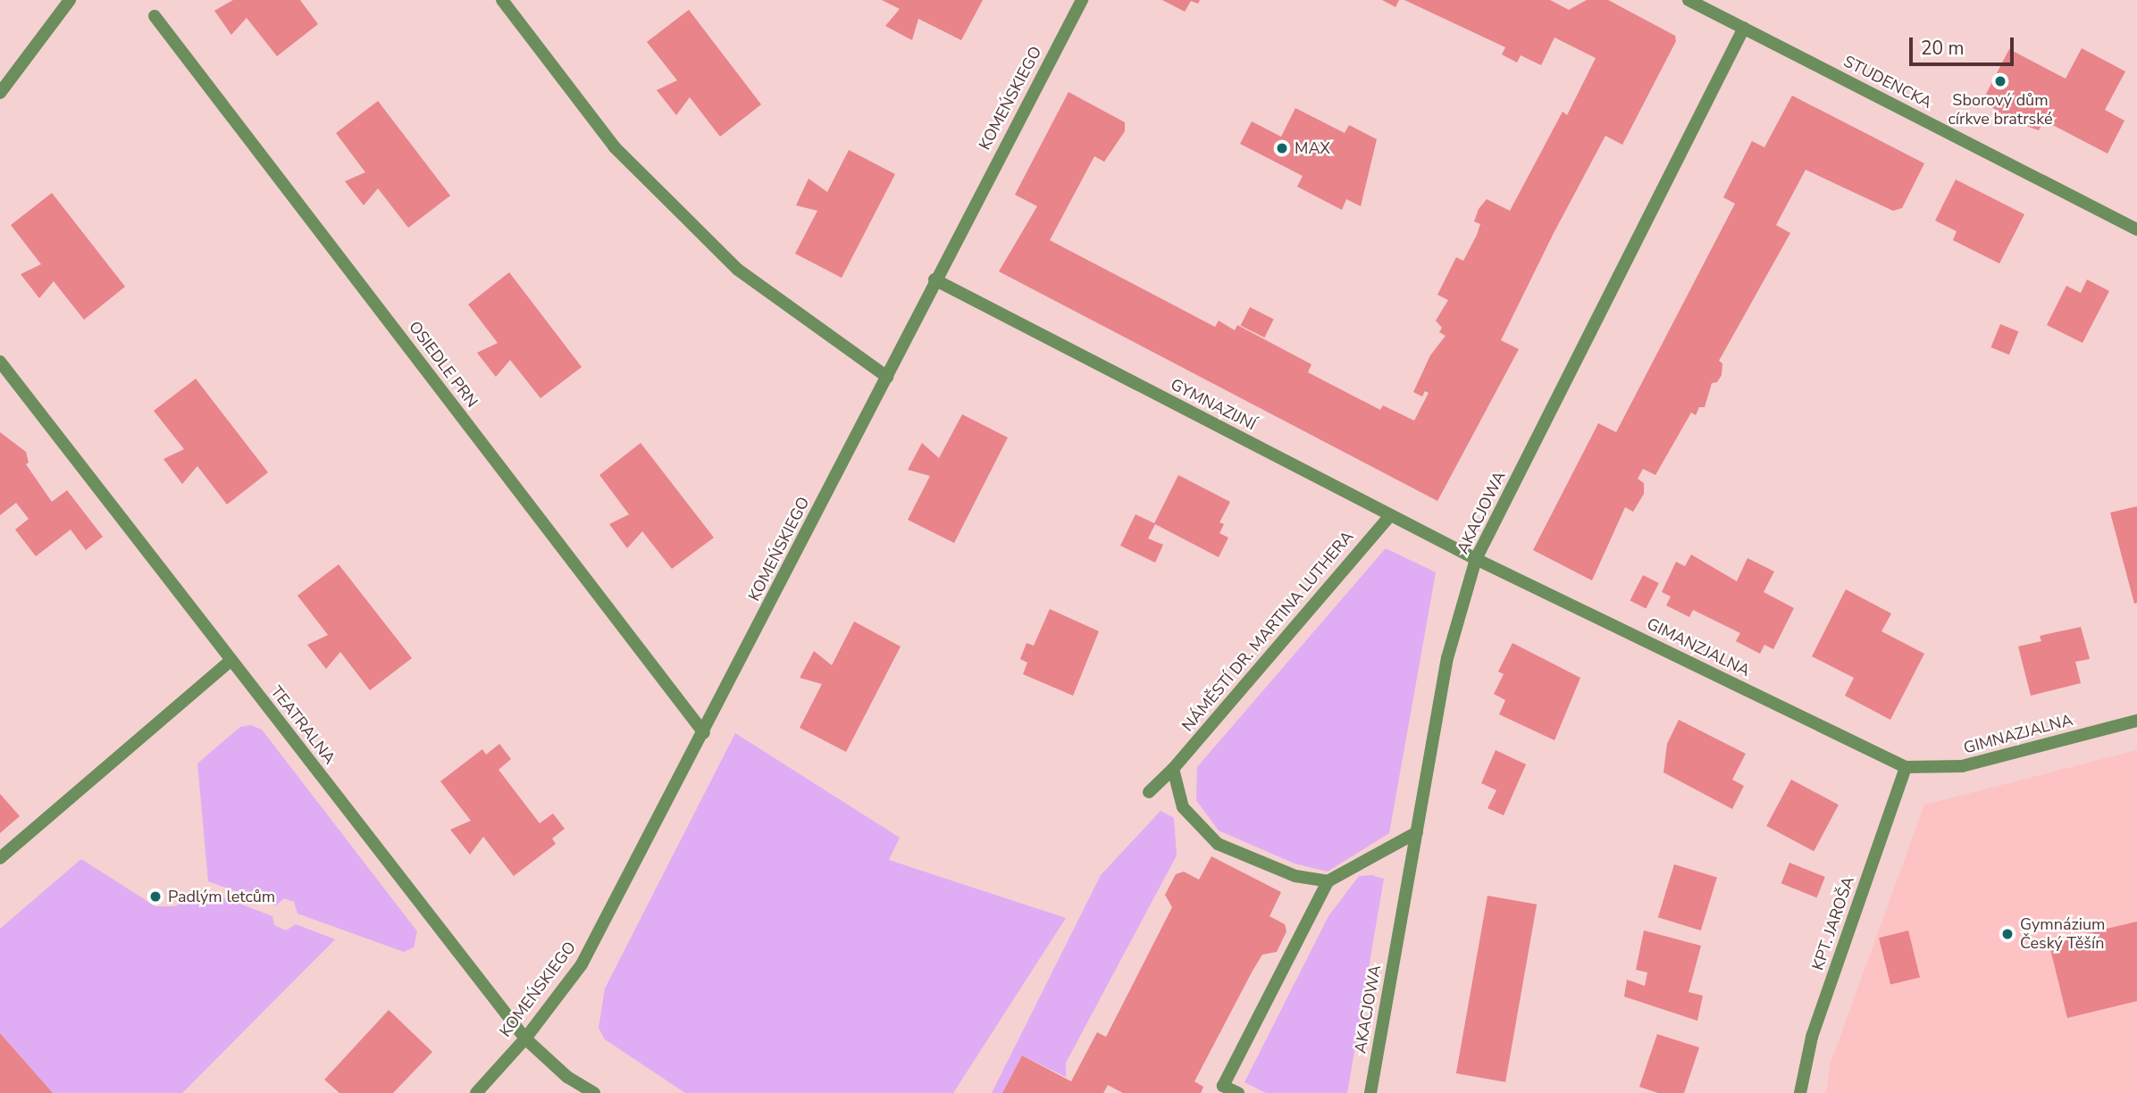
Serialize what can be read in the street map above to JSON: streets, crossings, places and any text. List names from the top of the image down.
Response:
{
  "streets": {
    "street": [
      "STUDENCKA",
      "KOMEŃSKIEGO",
      "OSIEDLE PRN",
      "GYMNAZIJNÍ",
      "AKACJOWA",
      "NÁMĚSTÍ DR. MARTINA LUTHERA",
      "GIMANZJALNA",
      "TEATRALNA",
      "GIMNAZJALNA",
      "KPT. JAROŠA"
    ]
  },
  "crossings": [
    ["STUDENCKA", "AKACJOWA"],
    ["KOMEŃSKIEGO", "OSIEDLE PRN"],
    ["KOMEŃSKIEGO", "GYMNAZIJNÍ"],
    ["KOMEŃSKIEGO", "TEATRALNA"],
    ["GYMNAZIJNÍ", "AKACJOWA"],
    ["GYMNAZIJNÍ", "NÁMĚSTÍ DR. MARTINA LUTHERA"],
    ["GYMNAZIJNÍ", "GIMANZJALNA"],
    ["AKACJOWA", "GIMANZJALNA"],
    ["GIMANZJALNA", "GIMNAZJALNA"],
    ["GIMANZJALNA", "KPT. JAROŠA"],
    ["GIMNAZJALNA", "KPT. JAROŠA"]
  ],
  "places": [
    "Sborový dům církve bratrské",
    "MAX",
    "Padlým letcům",
    "Gymnázium Český Těšín"
  ],
  "scale_bar": "20 m"
}
